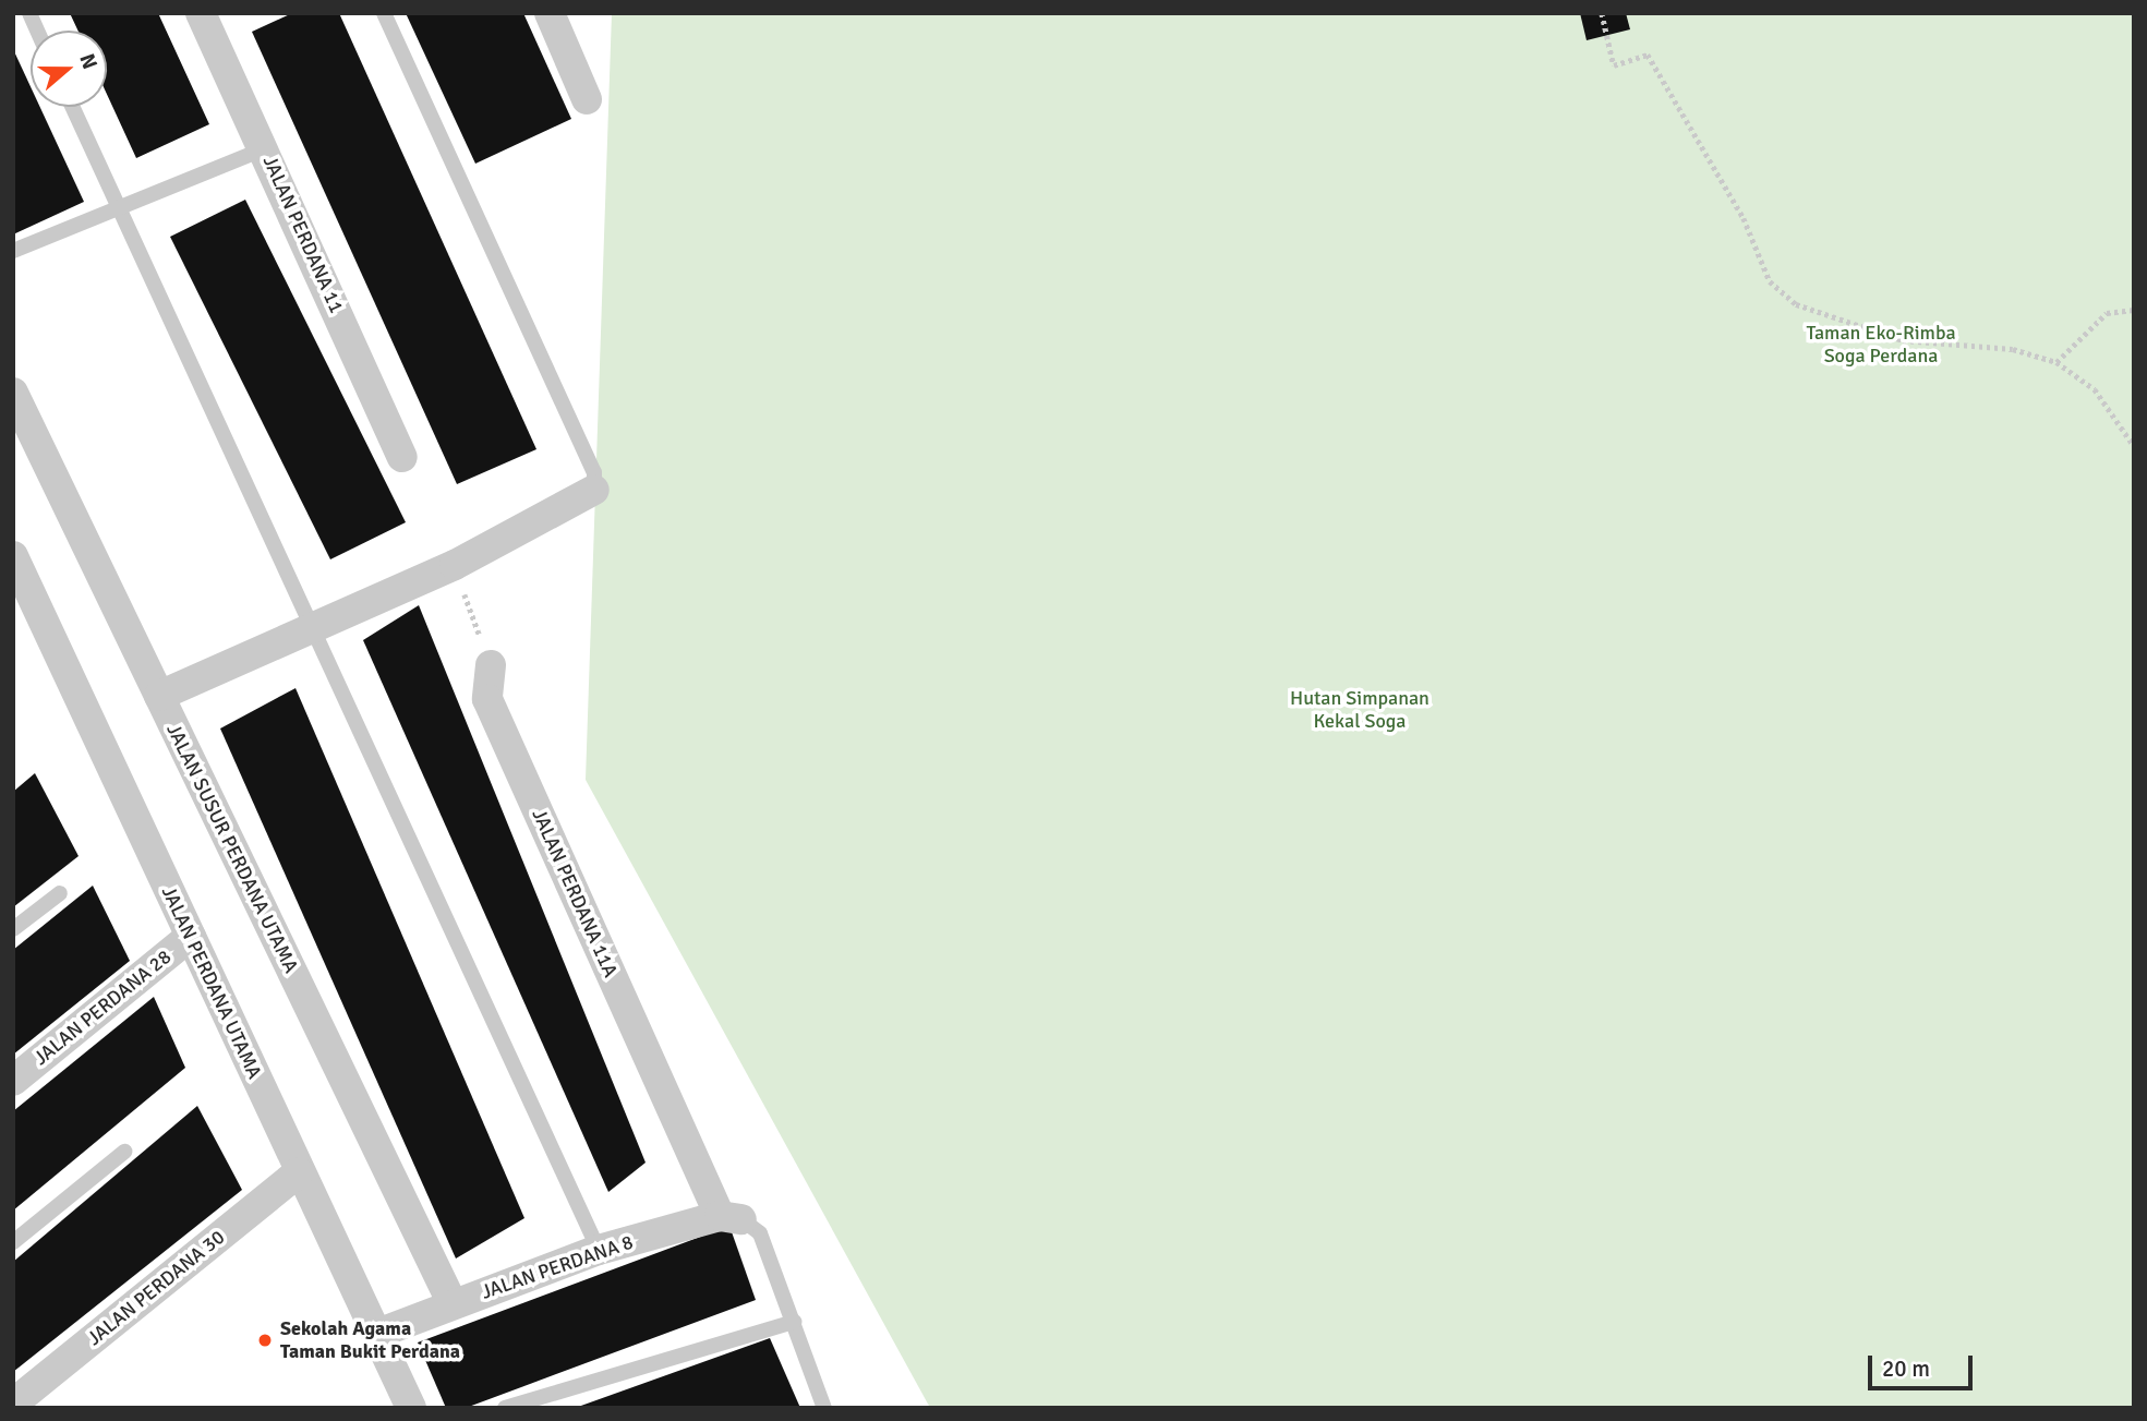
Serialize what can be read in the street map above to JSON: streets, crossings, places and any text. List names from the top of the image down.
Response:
{
  "streets": {
    "street": [
      "JALAN PERDANA 11",
      "JALAN SUSUR PERDANA UTAMA",
      "JALAN PERDANA 11A",
      "JALAN PERDANA UTAMA",
      "JALAN PERDANA 28",
      "JALAN PERDANA 8",
      "JALAN PERDANA 30"
    ]
  },
  "crossings": [
    ["JALAN SUSUR PERDANA UTAMA", "JALAN PERDANA 8"],
    ["JALAN PERDANA 11A", "JALAN PERDANA 8"],
    ["JALAN PERDANA UTAMA", "JALAN PERDANA 28"],
    ["JALAN PERDANA UTAMA", "JALAN PERDANA 8"],
    ["JALAN PERDANA UTAMA", "JALAN PERDANA 30"]
  ],
  "parks": ["Taman Eko-Rimba Soga Perdana", "Hutan Simpanan Kekal Soga"],
  "places": ["Sekolah Agama Taman Bukit Perdana"],
  "scale_bar": "20 m",
  "north": "right"
}
